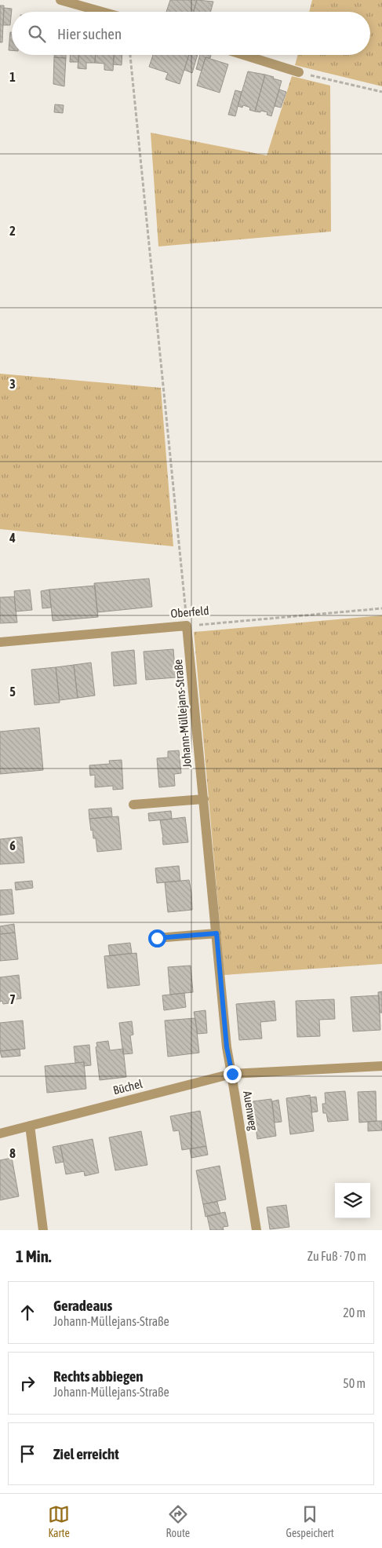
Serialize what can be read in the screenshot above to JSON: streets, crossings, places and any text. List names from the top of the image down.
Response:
{
  "streets": {
    "street": [
      "Oberfeld",
      "Johann-Müllejans-Straße",
      "Büchel",
      "Auenweg"
    ]
  },
  "crossings": [
    ["Oberfeld", "Johann-Müllejans-Straße"],
    ["Johann-Müllejans-Straße", "Büchel"],
    ["Johann-Müllejans-Straße", "Auenweg"],
    ["Büchel", "Auenweg"]
  ],
  "page": {
    "search": "Hier suchen",
    "heading": ["1 Min.", "Zu Fuß · 70 m"],
    "list": [
      ["Geradeaus", "Johann-Müllejans-Straße", "20 m"],
      ["Rechts abbiegen", "Johann-Müllejans-Straße", "50 m"],
      "Ziel erreicht"
    ],
    "nav": ["Karte", "Route", "Gespeichert"]
  },
  "grid": {
    "rows": [
      "1",
      "2",
      "3",
      "4",
      "5",
      "6",
      "7",
      "8"
    ]
  }
}
